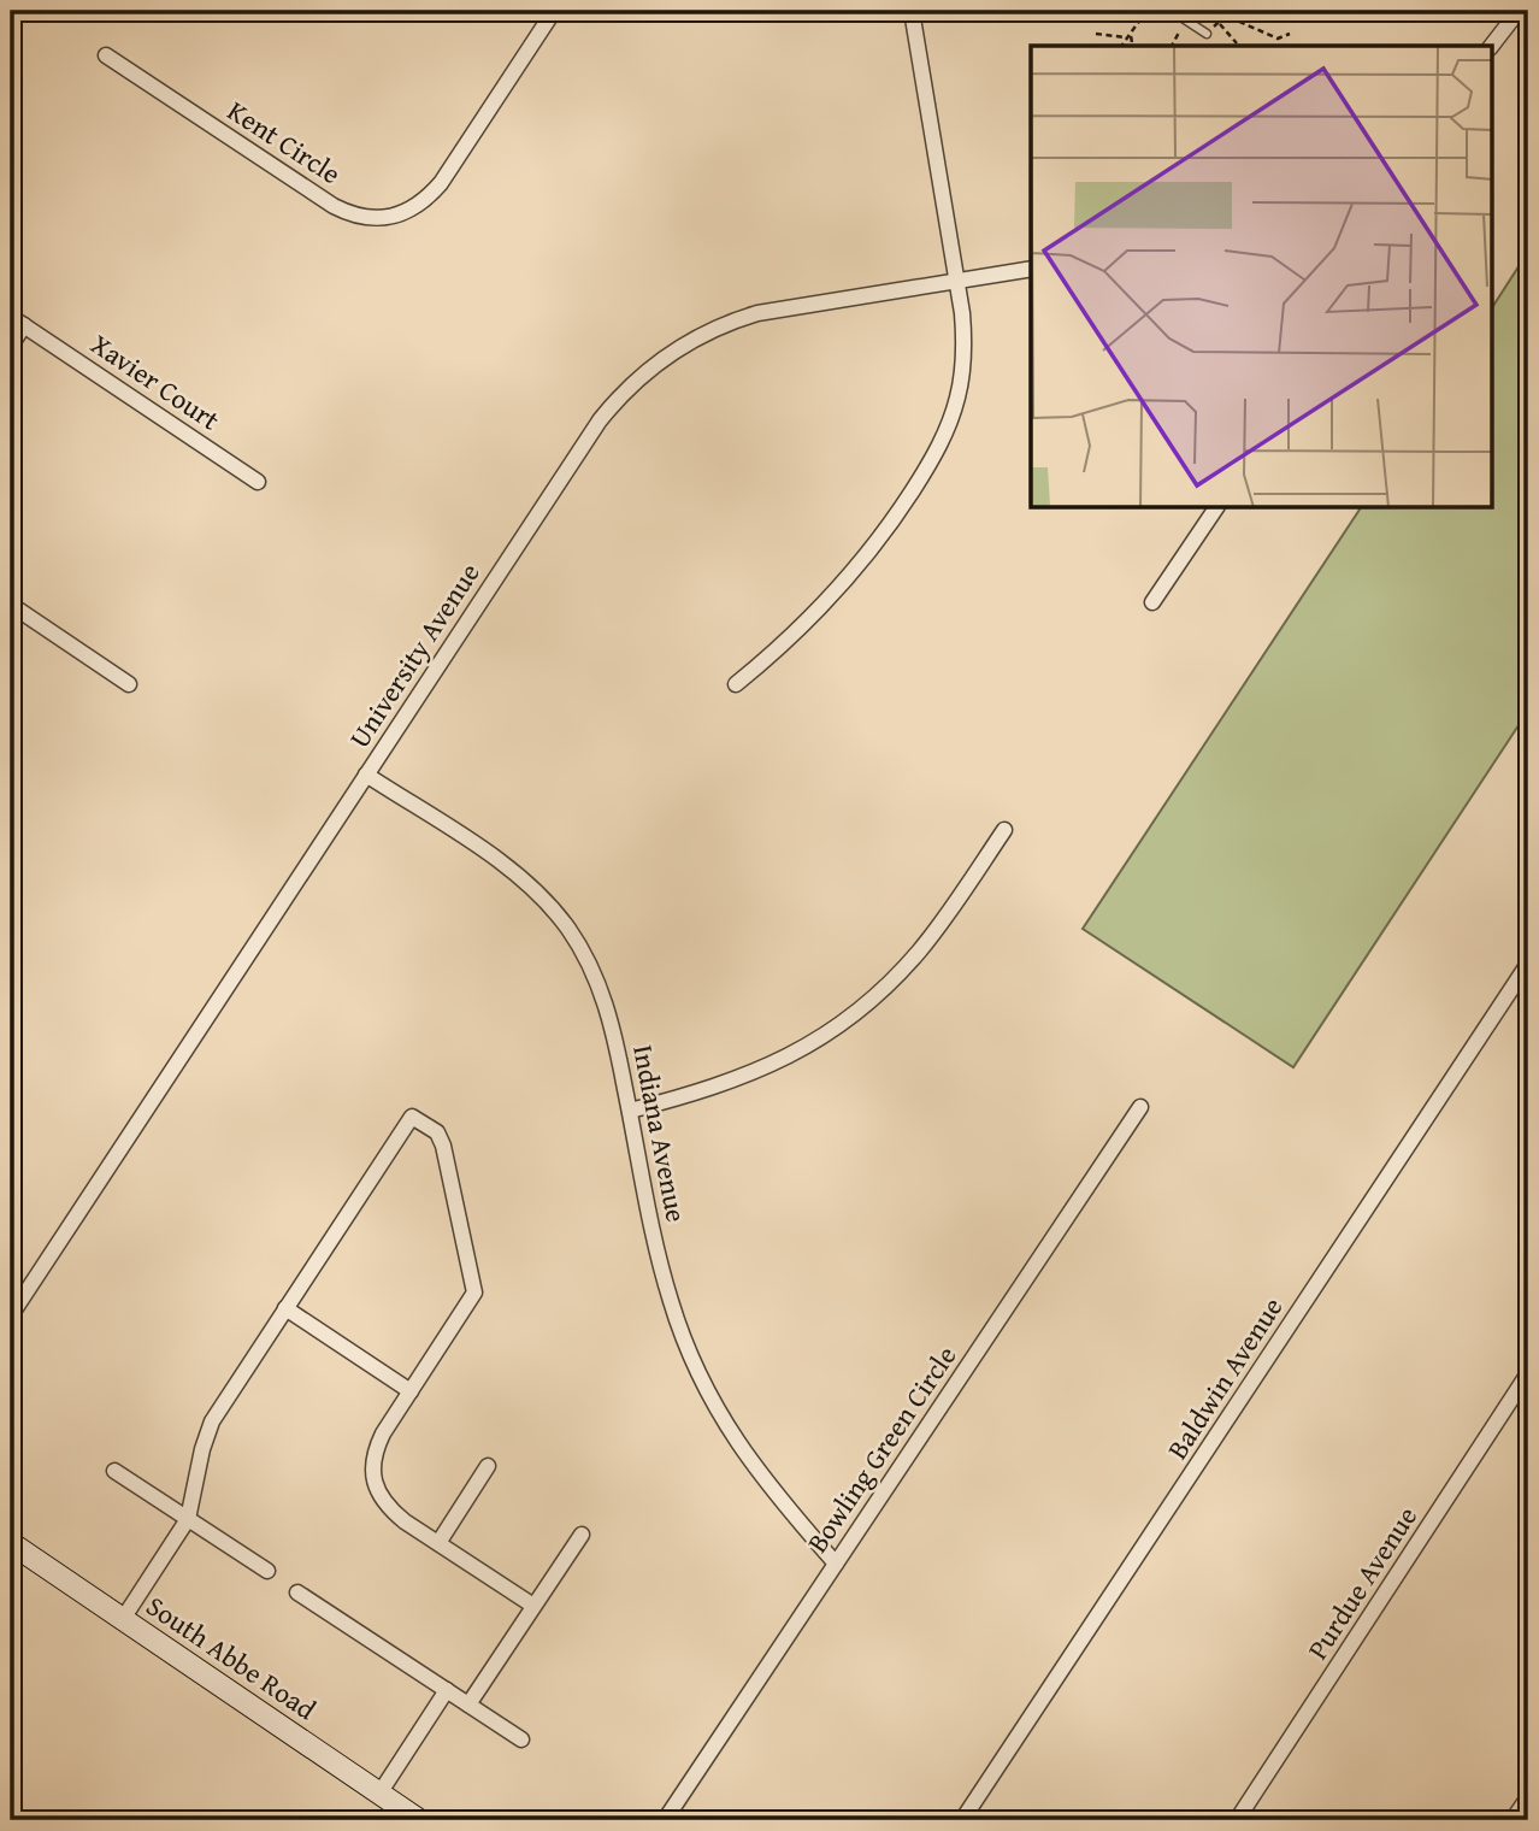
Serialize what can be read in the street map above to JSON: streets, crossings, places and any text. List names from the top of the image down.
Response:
{
  "streets": {
    "street": [
      "Kent Circle",
      "Xavier Court",
      "University Avenue",
      "Indiana Avenue",
      "Baldwin Avenue",
      "Bowling Green Circle",
      "Purdue Avenue",
      "South Abbe Road"
    ]
  },
  "crossings": [
    ["University Avenue", "Indiana Avenue"],
    ["Indiana Avenue", "Bowling Green Circle"]
  ]
}
